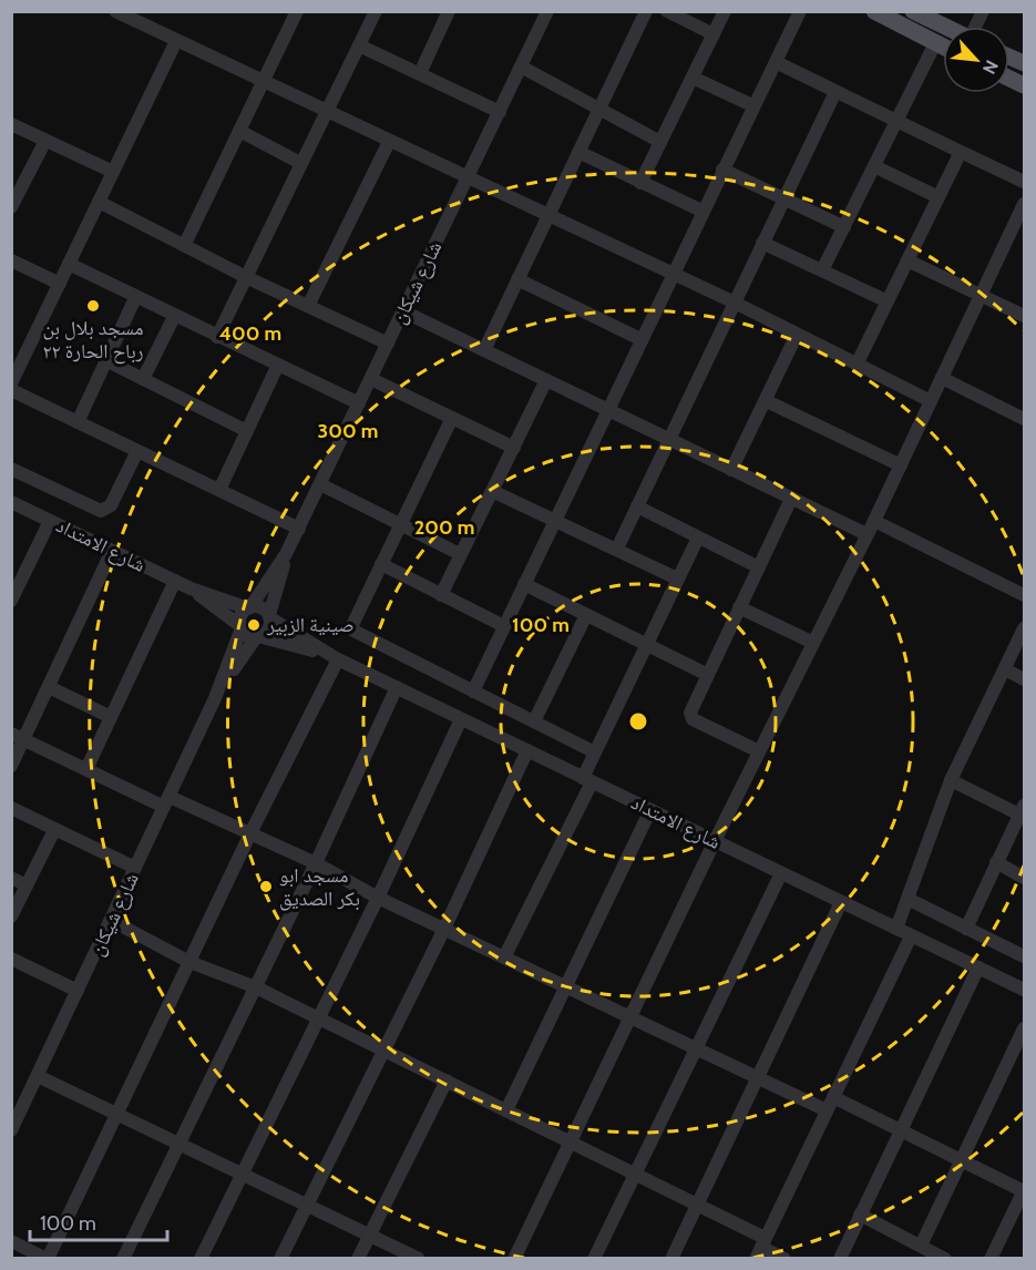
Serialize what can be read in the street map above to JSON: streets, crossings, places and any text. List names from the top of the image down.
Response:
{
  "streets": {
    "street": ["شارع شيكان", "شارع الامتداد"]
  },
  "crossings": [
    ["شارع شيكان", "شارع الامتداد"]
  ],
  "places": ["مسجد بلال بن رباح الحارة ٢٢", "صينية الزبير", "مسجد ابو بكر الصديق"],
  "scale_bar": "100 m",
  "north": "bottom right",
  "rings": [
    "400 m",
    "300 m",
    "200 m",
    "100 m"
  ]
}
